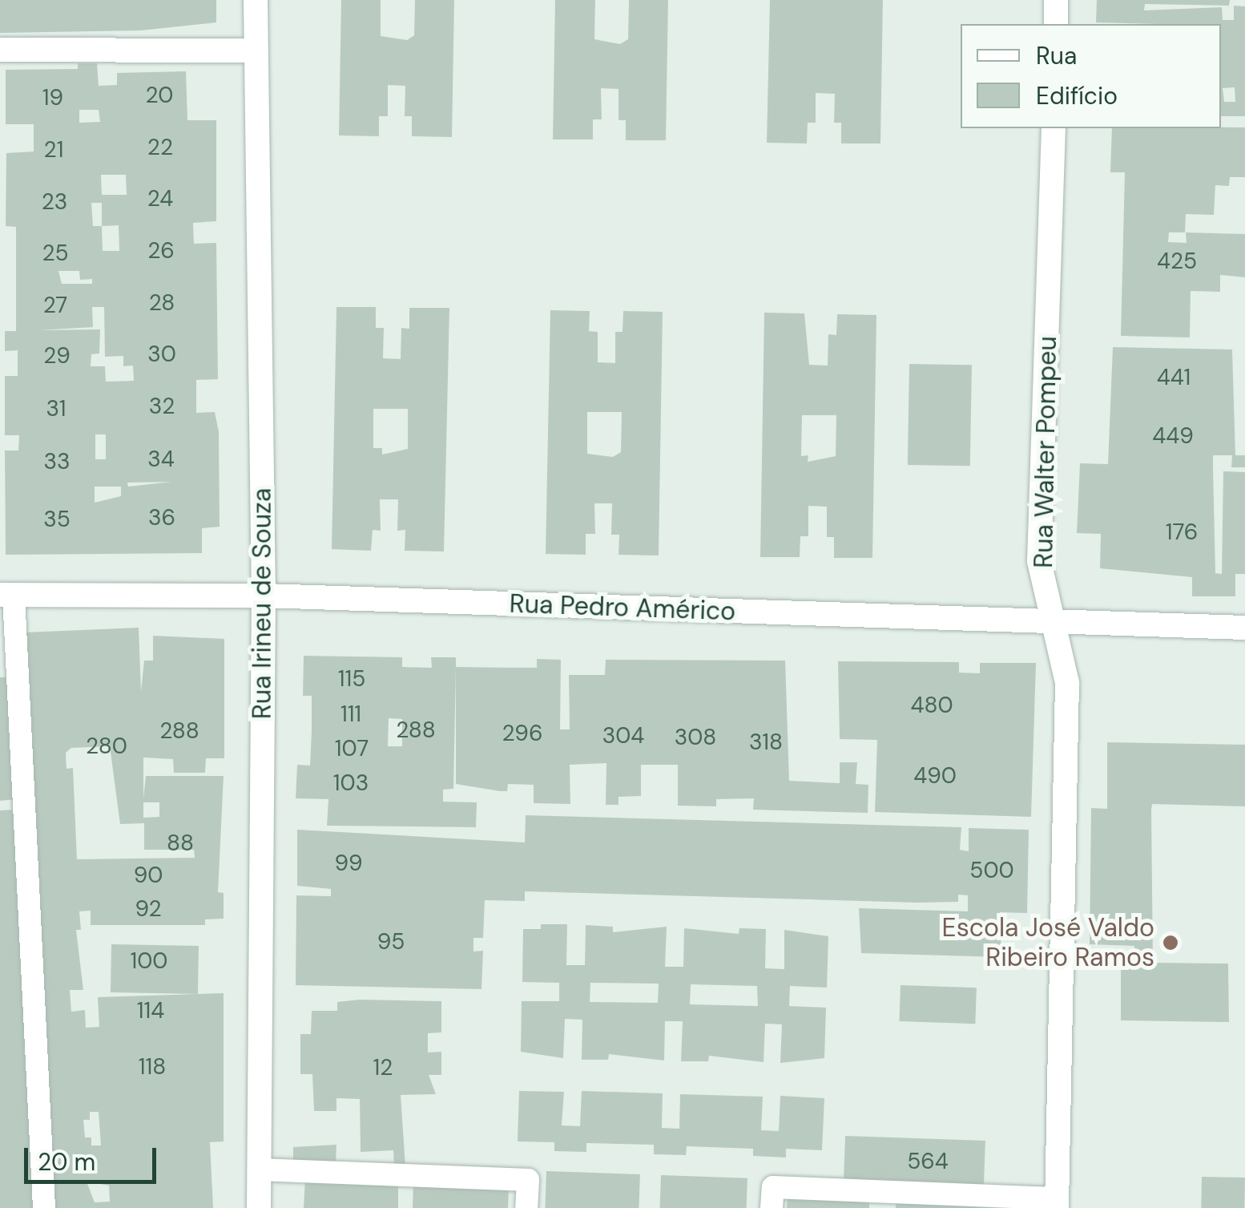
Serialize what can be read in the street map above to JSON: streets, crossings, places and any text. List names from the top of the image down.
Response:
{
  "streets": {
    "street": ["Rua Walter Pompeu", "Rua Irineu de Souza", "Rua Pedro Américo"]
  },
  "crossings": [
    ["Rua Walter Pompeu", "Rua Pedro Américo"],
    ["Rua Irineu de Souza", "Rua Pedro Américo"]
  ],
  "places": ["Escola José Valdo Ribeiro Ramos"],
  "house_numbers": [
    "20",
    "19",
    "22",
    "21",
    "24",
    "23",
    "26",
    "25",
    "425",
    "28",
    "27",
    "30",
    "29",
    "441",
    "32",
    "31",
    "449",
    "34",
    "33",
    "36",
    "35",
    "176",
    "115",
    "480",
    "111",
    "288",
    "288",
    "296",
    "304",
    "308",
    "318",
    "280",
    "107",
    "490",
    "103",
    "88",
    "99",
    "500",
    "90",
    "92",
    "95",
    "100",
    "114",
    "118",
    "12",
    "564"
  ],
  "legend": ["Rua", "Edifício"],
  "scale_bar": "20 m"
}
